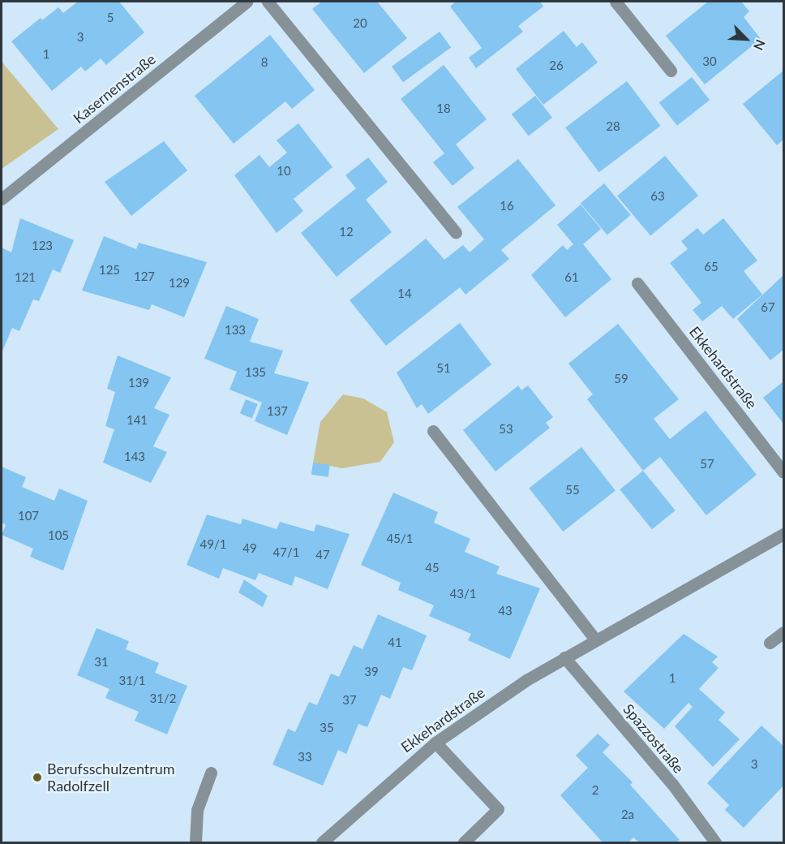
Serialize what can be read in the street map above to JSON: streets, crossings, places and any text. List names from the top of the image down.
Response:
{
  "streets": {
    "street": ["Kasernenstraße", "Ekkehardstraße", "Spazzostraße"]
  },
  "crossings": [
    ["Ekkehardstraße", "Spazzostraße"]
  ],
  "places": ["Berufsschulzentrum Radolfzell"],
  "house_numbers": [
    "5",
    "20",
    "3",
    "1",
    "30",
    "8",
    "26",
    "18",
    "28",
    "10",
    "63",
    "16",
    "12",
    "123",
    "65",
    "125",
    "127",
    "121",
    "61",
    "129",
    "14",
    "67",
    "133",
    "51",
    "135",
    "59",
    "139",
    "137",
    "141",
    "53",
    "143",
    "57",
    "55",
    "107",
    "105",
    "45/1",
    "49/1",
    "49",
    "47/1",
    "47",
    "45",
    "43/1",
    "43",
    "41",
    "31",
    "39",
    "1",
    "31/1",
    "31/2",
    "37",
    "35",
    "33",
    "3",
    "2",
    "2a"
  ],
  "north": "bottom right"
}
